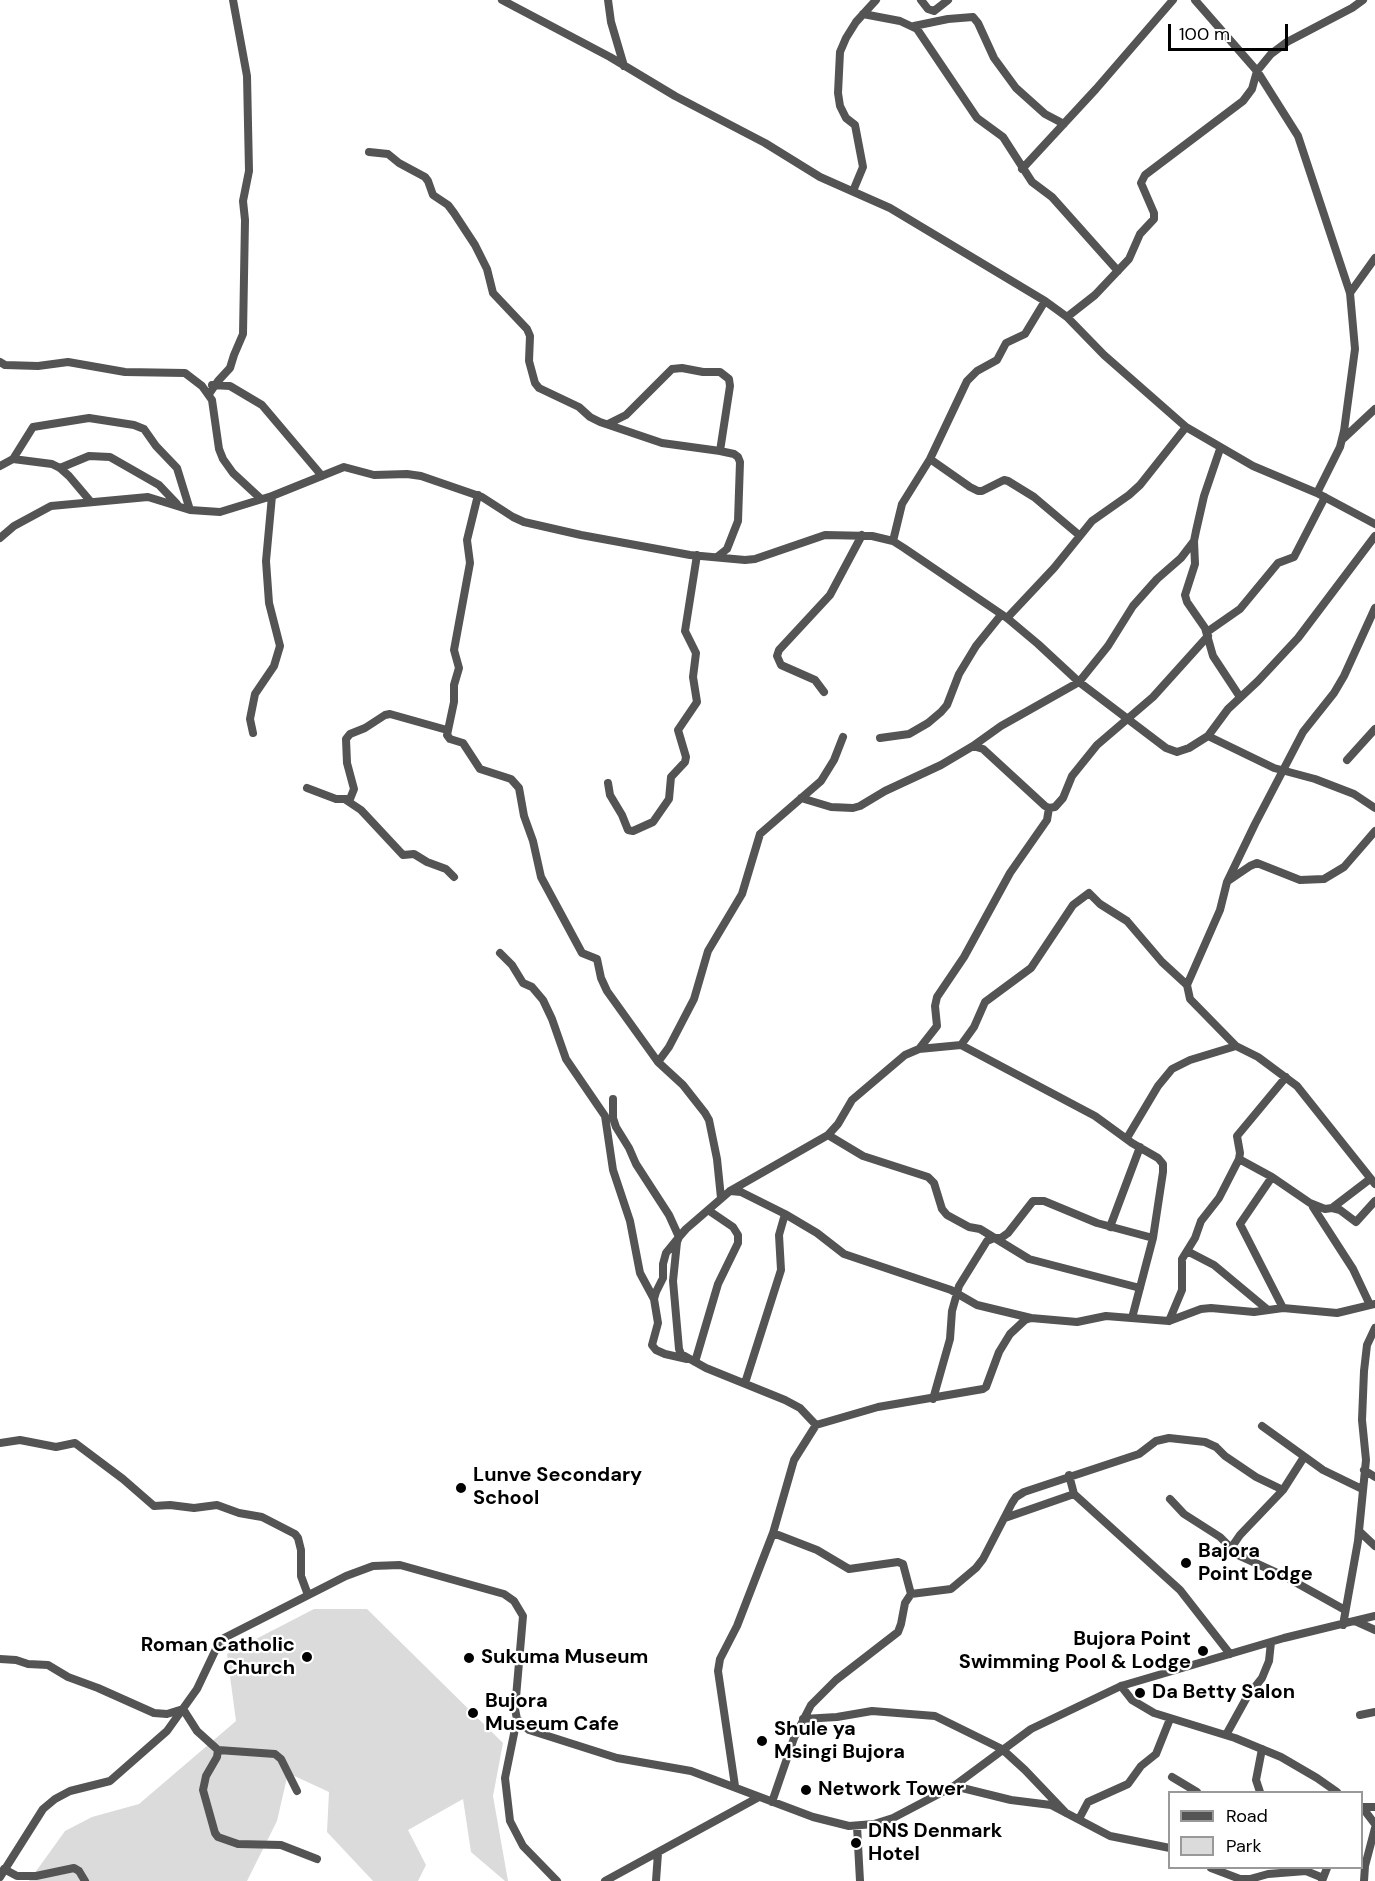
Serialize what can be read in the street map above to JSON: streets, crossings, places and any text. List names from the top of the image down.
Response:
{
  "places": [
    "Lunve Secondary School",
    "Bajora Point Lodge",
    "Bujora Point Swimming Pool & Lodge",
    "Roman Catholic Church",
    "Sukuma Museum",
    "Da Betty Salon",
    "Bujora Museum Cafe",
    "Shule ya Msingi Bujora",
    "Network Tower",
    "DNS Denmark Hotel"
  ],
  "legend": ["Road", "Park"],
  "scale_bar": "100 m"
}
